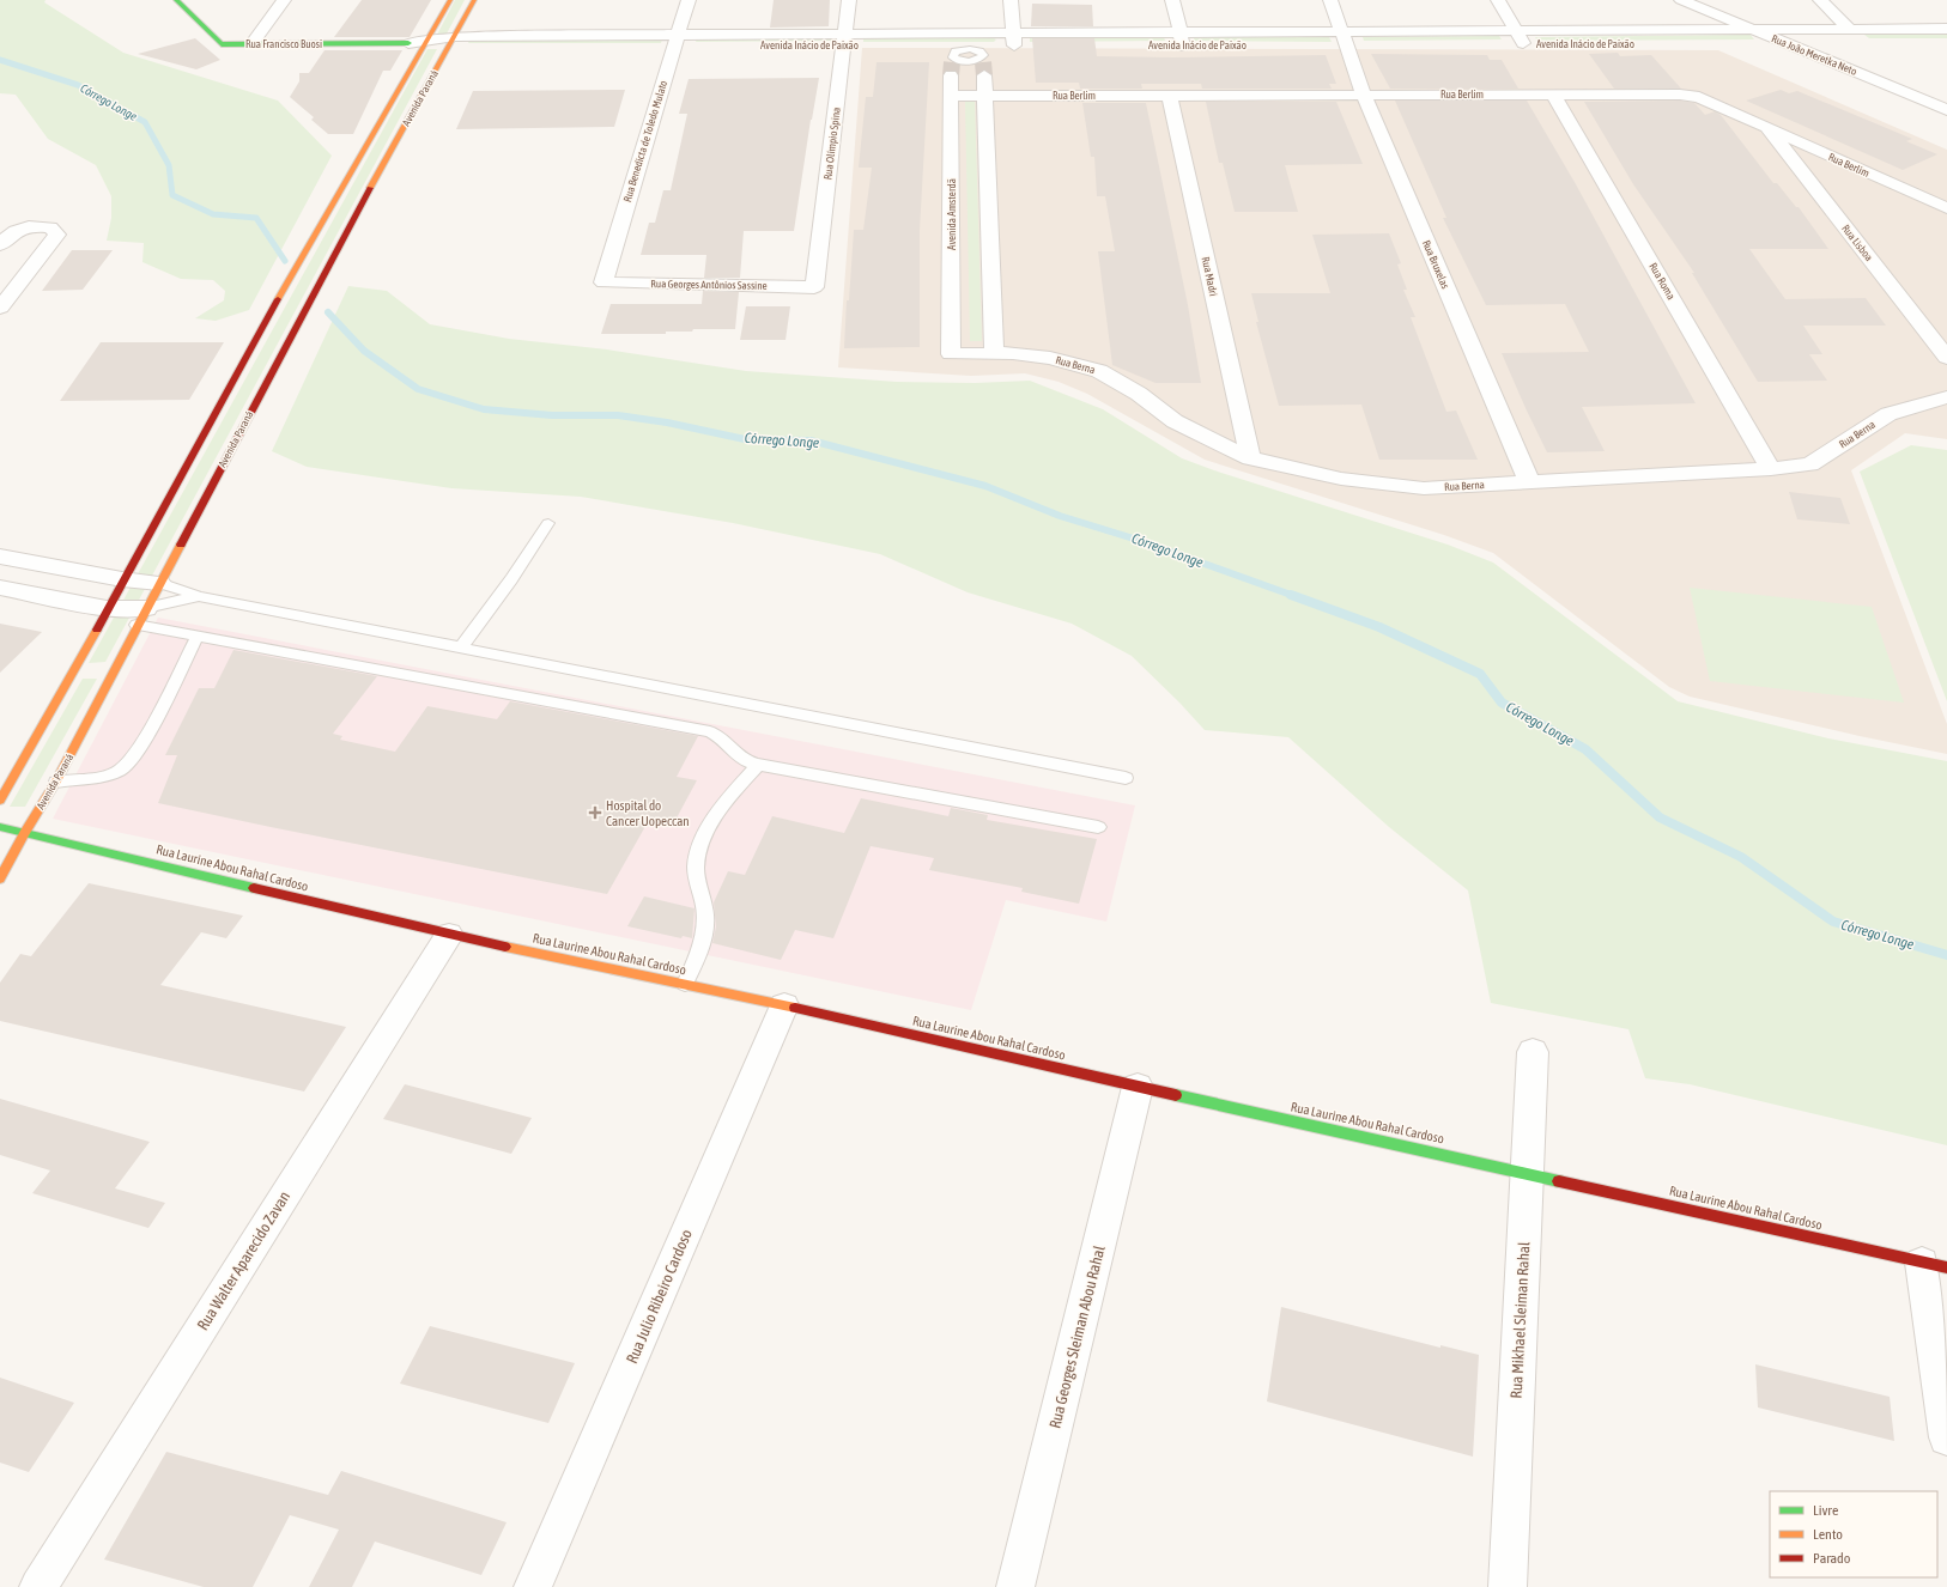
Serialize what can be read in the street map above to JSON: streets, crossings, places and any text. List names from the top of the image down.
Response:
{
  "streets": {
    "main road": ["Rua Francisco Buosi", "Avenida Paraná", "Rua Laurine Abou Rahal Cardoso"],
    "street": [
      "Avenida Inácio de Paixão",
      "Rua João Meretka Neto",
      "Rua Berlim",
      "Rua Benedicta de Toledo Mulato",
      "Rua Olímpio Spina",
      "Avenida Amsterdã",
      "Rua Lisboa",
      "Rua Bruxelas",
      "Rua Madri",
      "Rua Roma",
      "Rua Georges Antônios Sassine",
      "Rua Berna",
      "Rua Walter Aparecido Zavan",
      "Rua Julio Ribeiro Cardoso",
      "Rua Mikhael Sleiman Rahal",
      "Rua Georges Sleiman Abou Rahal"
    ]
  },
  "crossings": [
    ["Rua Francisco Buosi", "Avenida Inácio de Paixão"],
    ["Rua Francisco Buosi", "Avenida Paraná"],
    ["Avenida Inácio de Paixão", "Rua João Meretka Neto"],
    ["Avenida Inácio de Paixão", "Avenida Paraná"],
    ["Avenida Inácio de Paixão", "Rua Benedicta de Toledo Mulato"],
    ["Avenida Inácio de Paixão", "Rua Olímpio Spina"],
    ["Avenida Inácio de Paixão", "Avenida Amsterdã"],
    ["Avenida Inácio de Paixão", "Rua Bruxelas"],
    ["Rua Berlim", "Avenida Amsterdã"],
    ["Rua Berlim", "Rua Lisboa"],
    ["Rua Berlim", "Rua Bruxelas"],
    ["Rua Berlim", "Rua Madri"],
    ["Rua Berlim", "Rua Roma"],
    ["Avenida Paraná", "Rua Laurine Abou Rahal Cardoso"],
    ["Rua Benedicta de Toledo Mulato", "Rua Georges Antônios Sassine"],
    ["Rua Olímpio Spina", "Rua Georges Antônios Sassine"],
    ["Avenida Amsterdã", "Rua Berna"],
    ["Rua Bruxelas", "Rua Berna"],
    ["Rua Madri", "Rua Berna"],
    ["Rua Roma", "Rua Berna"],
    ["Rua Laurine Abou Rahal Cardoso", "Rua Walter Aparecido Zavan"],
    ["Rua Laurine Abou Rahal Cardoso", "Rua Julio Ribeiro Cardoso"],
    ["Rua Laurine Abou Rahal Cardoso", "Rua Mikhael Sleiman Rahal"],
    ["Rua Laurine Abou Rahal Cardoso", "Rua Georges Sleiman Abou Rahal"]
  ],
  "water": ["Córrego Longe"],
  "places": {
    "health": ["Hospital do Cancer Uopeccan"]
  },
  "legend": ["Livre", "Lento", "Parado"]
}
